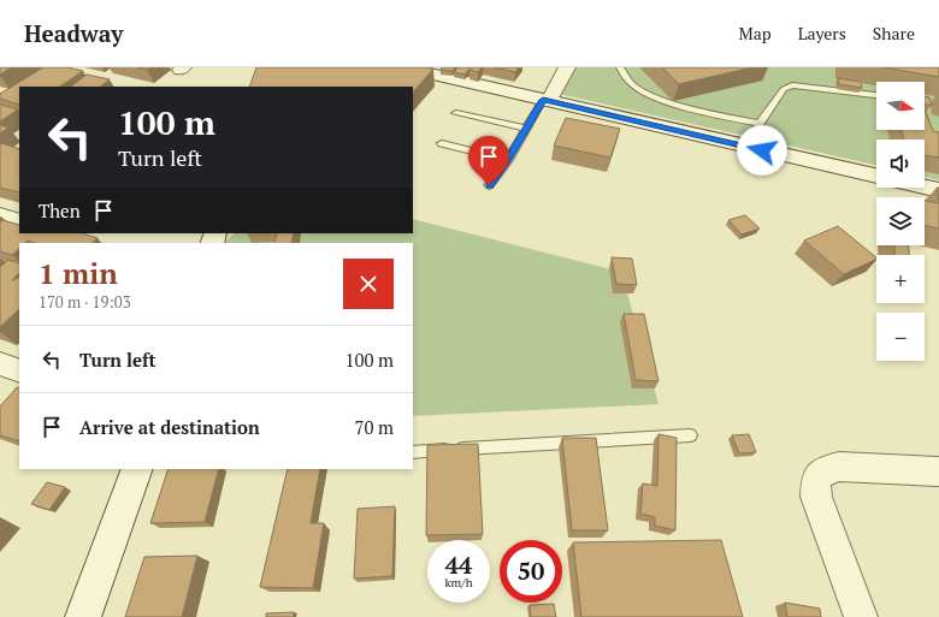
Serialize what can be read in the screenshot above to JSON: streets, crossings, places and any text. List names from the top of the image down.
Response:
{
  "north": "right",
  "page": {
    "header": "Headway",
    "nav": ["Map", "Layers", "Share"],
    "map_buttons": ["+", "−"],
    "turn": ["100 m", "Turn left"],
    "then": "Then",
    "heading": ["1 min", "170 m · 19:03"],
    "list": [
      {
        "name": "Turn left",
        "value": "100 m"
      },
      {
        "name": "Arrive at destination",
        "value": "70 m"
      }
    ],
    "speed": "44 km/h",
    "limit": "50"
  }
}
